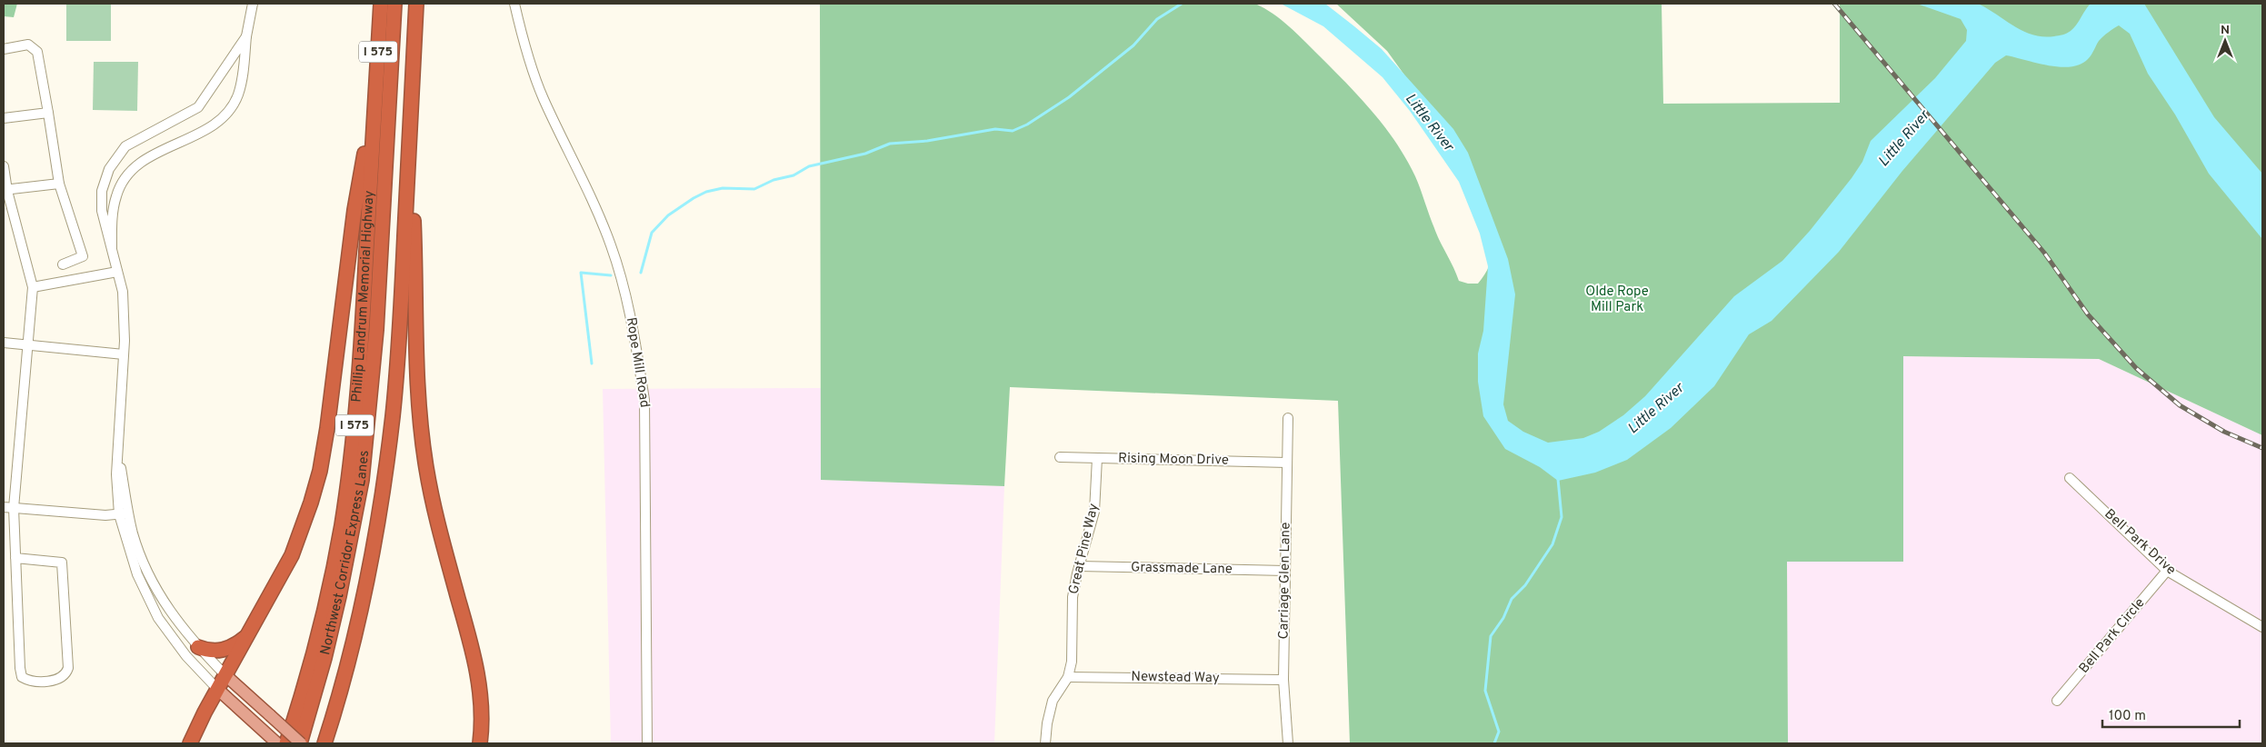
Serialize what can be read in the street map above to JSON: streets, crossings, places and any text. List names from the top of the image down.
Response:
{
  "streets": {
    "highway": ["I 575", "Phillip Landrum Memorial Highway", "Northwest Corridor Express Lanes"],
    "street": [
      "Rope Mill Road",
      "Rising Moon Drive",
      "Bell Park Drive",
      "Great Pine Way",
      "Grassmade Lane",
      "Carriage Glen Lane",
      "Bell Park Circle",
      "Newstead Way"
    ]
  },
  "crossings": [
    ["Rising Moon Drive", "Great Pine Way"],
    ["Rising Moon Drive", "Carriage Glen Lane"],
    ["Bell Park Drive", "Bell Park Circle"],
    ["Great Pine Way", "Grassmade Lane"],
    ["Great Pine Way", "Newstead Way"],
    ["Grassmade Lane", "Carriage Glen Lane"],
    ["Carriage Glen Lane", "Newstead Way"]
  ],
  "water": ["Little River"],
  "parks": ["Olde Rope Mill Park"],
  "scale_bar": "100 m",
  "north": "top"
}
